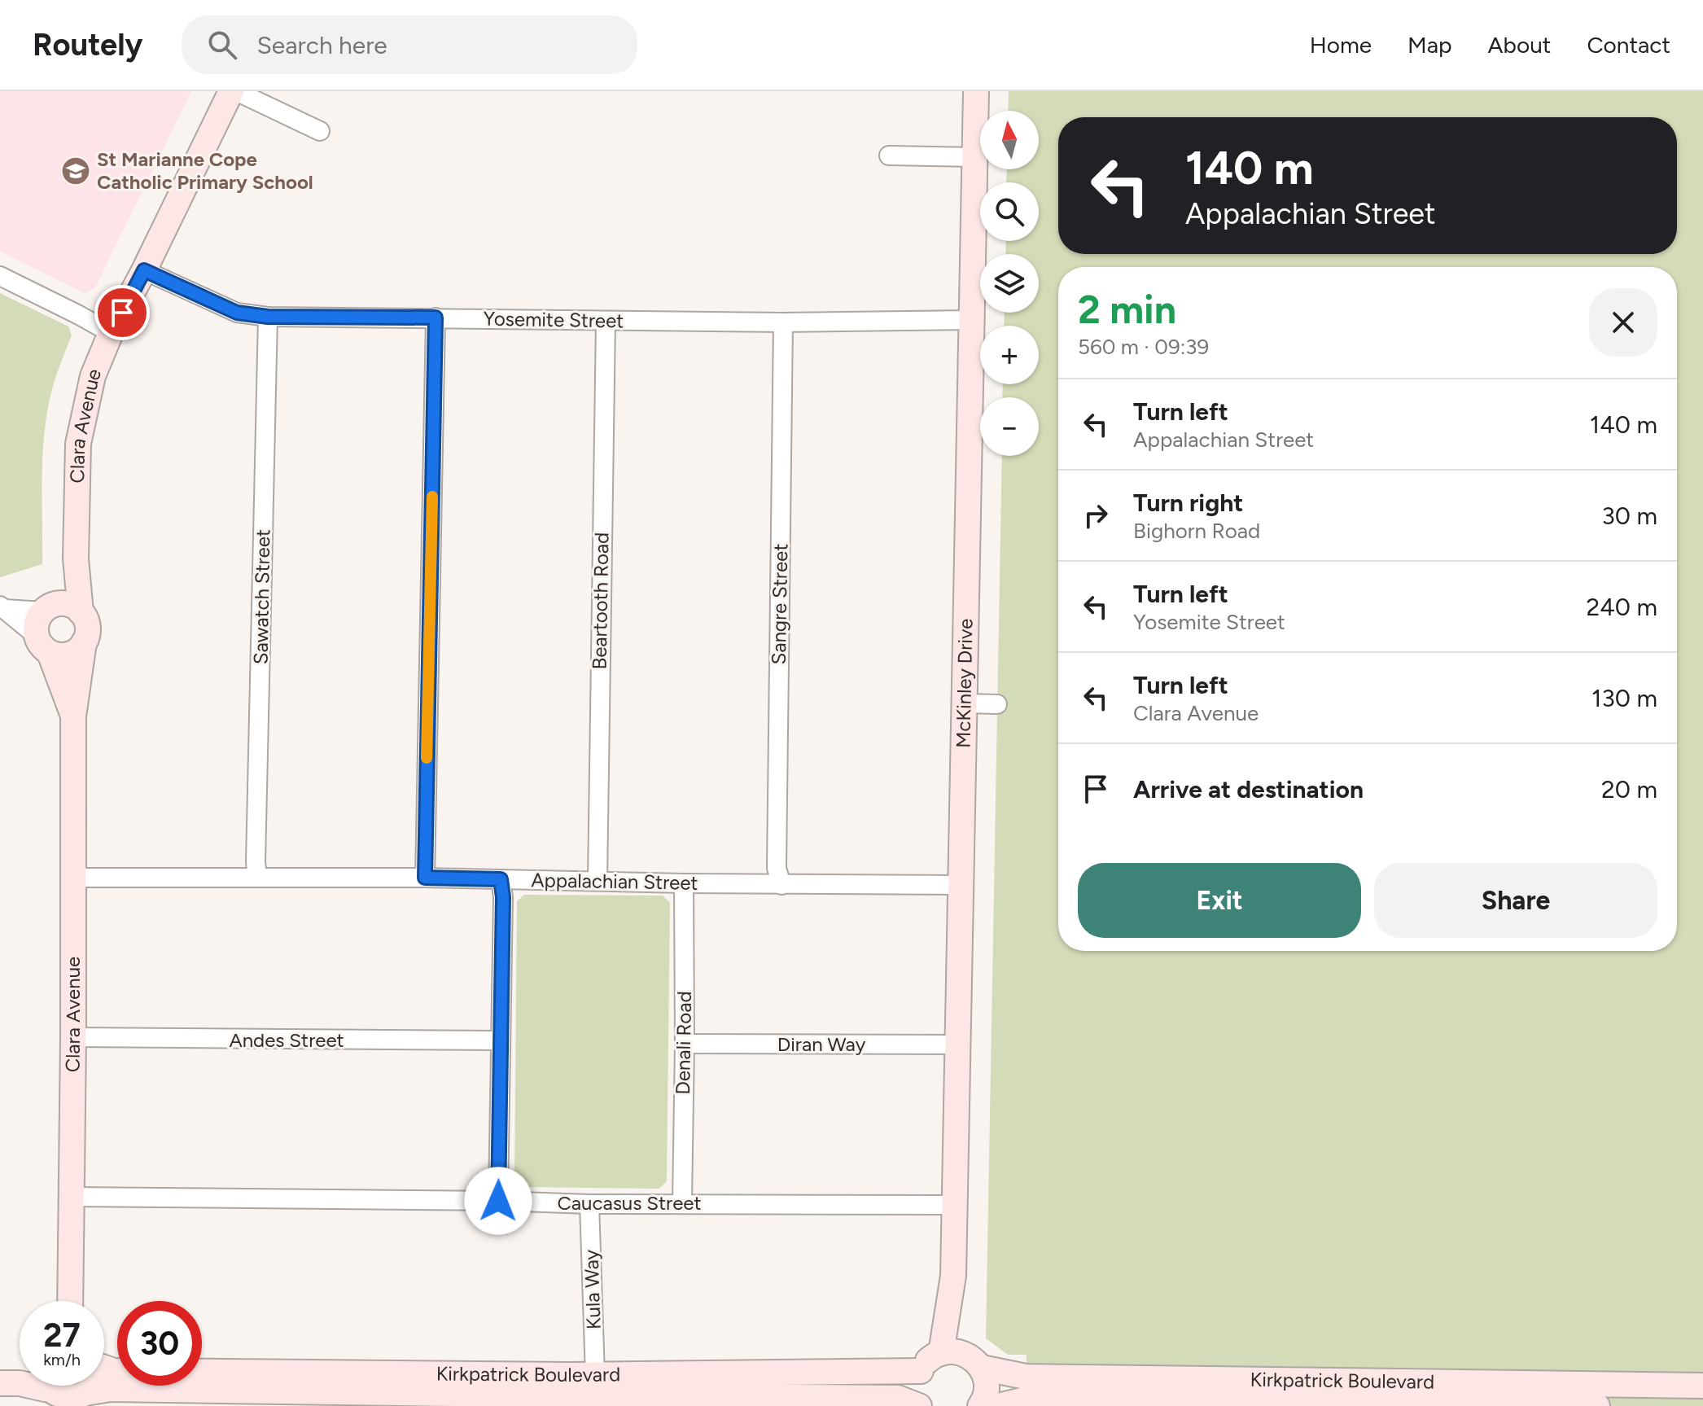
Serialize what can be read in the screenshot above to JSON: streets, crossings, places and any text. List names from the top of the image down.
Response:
{
  "streets": {
    "street": [
      "Yosemite Street",
      "Clara Avenue",
      "Sawatch Street",
      "Beartooth Road",
      "Sangre Street",
      "McKinley Drive",
      "Appalachian Street",
      "Andes Street",
      "Denali Road",
      "Diran Way",
      "Caucasus Street",
      "Kula Way",
      "Kirkpatrick Boulevard"
    ]
  },
  "crossings": [
    ["Yosemite Street", "Clara Avenue"],
    ["Yosemite Street", "Sawatch Street"],
    ["Yosemite Street", "Beartooth Road"],
    ["Yosemite Street", "Sangre Street"],
    ["Yosemite Street", "McKinley Drive"],
    ["Clara Avenue", "Appalachian Street"],
    ["Clara Avenue", "Andes Street"],
    ["Clara Avenue", "Caucasus Street"],
    ["Sawatch Street", "Appalachian Street"],
    ["Beartooth Road", "Appalachian Street"],
    ["Sangre Street", "Appalachian Street"],
    ["McKinley Drive", "Appalachian Street"],
    ["McKinley Drive", "Diran Way"],
    ["McKinley Drive", "Caucasus Street"],
    ["McKinley Drive", "Kirkpatrick Boulevard"],
    ["Appalachian Street", "Denali Road"],
    ["Denali Road", "Diran Way"],
    ["Denali Road", "Caucasus Street"],
    ["Caucasus Street", "Kula Way"],
    ["Kula Way", "Kirkpatrick Boulevard"]
  ],
  "places": {
    "school or university": ["St Marianne Cope Catholic Primary School"]
  },
  "north": "top",
  "page": {
    "header": "Routely",
    "search": "Search here",
    "nav": [
      "Home",
      "Map",
      "About",
      "Contact"
    ],
    "map_buttons": ["+", "−"],
    "turn": ["140 m", "Appalachian Street"],
    "heading": ["2 min", "560 m · 09:39"],
    "list": [
      {
        "name": "Turn left",
        "note": "Appalachian Street",
        "value": "140 m"
      },
      {
        "name": "Turn right",
        "note": "Bighorn Road",
        "value": "30 m"
      },
      {
        "name": "Turn left",
        "note": "Yosemite Street",
        "value": "240 m"
      },
      {
        "name": "Turn left",
        "note": "Clara Avenue",
        "value": "130 m"
      },
      {
        "name": "Arrive at destination",
        "value": "20 m"
      }
    ],
    "buttons": ["Exit", "Share"],
    "speed": "27 km/h",
    "limit": "30"
  }
}
